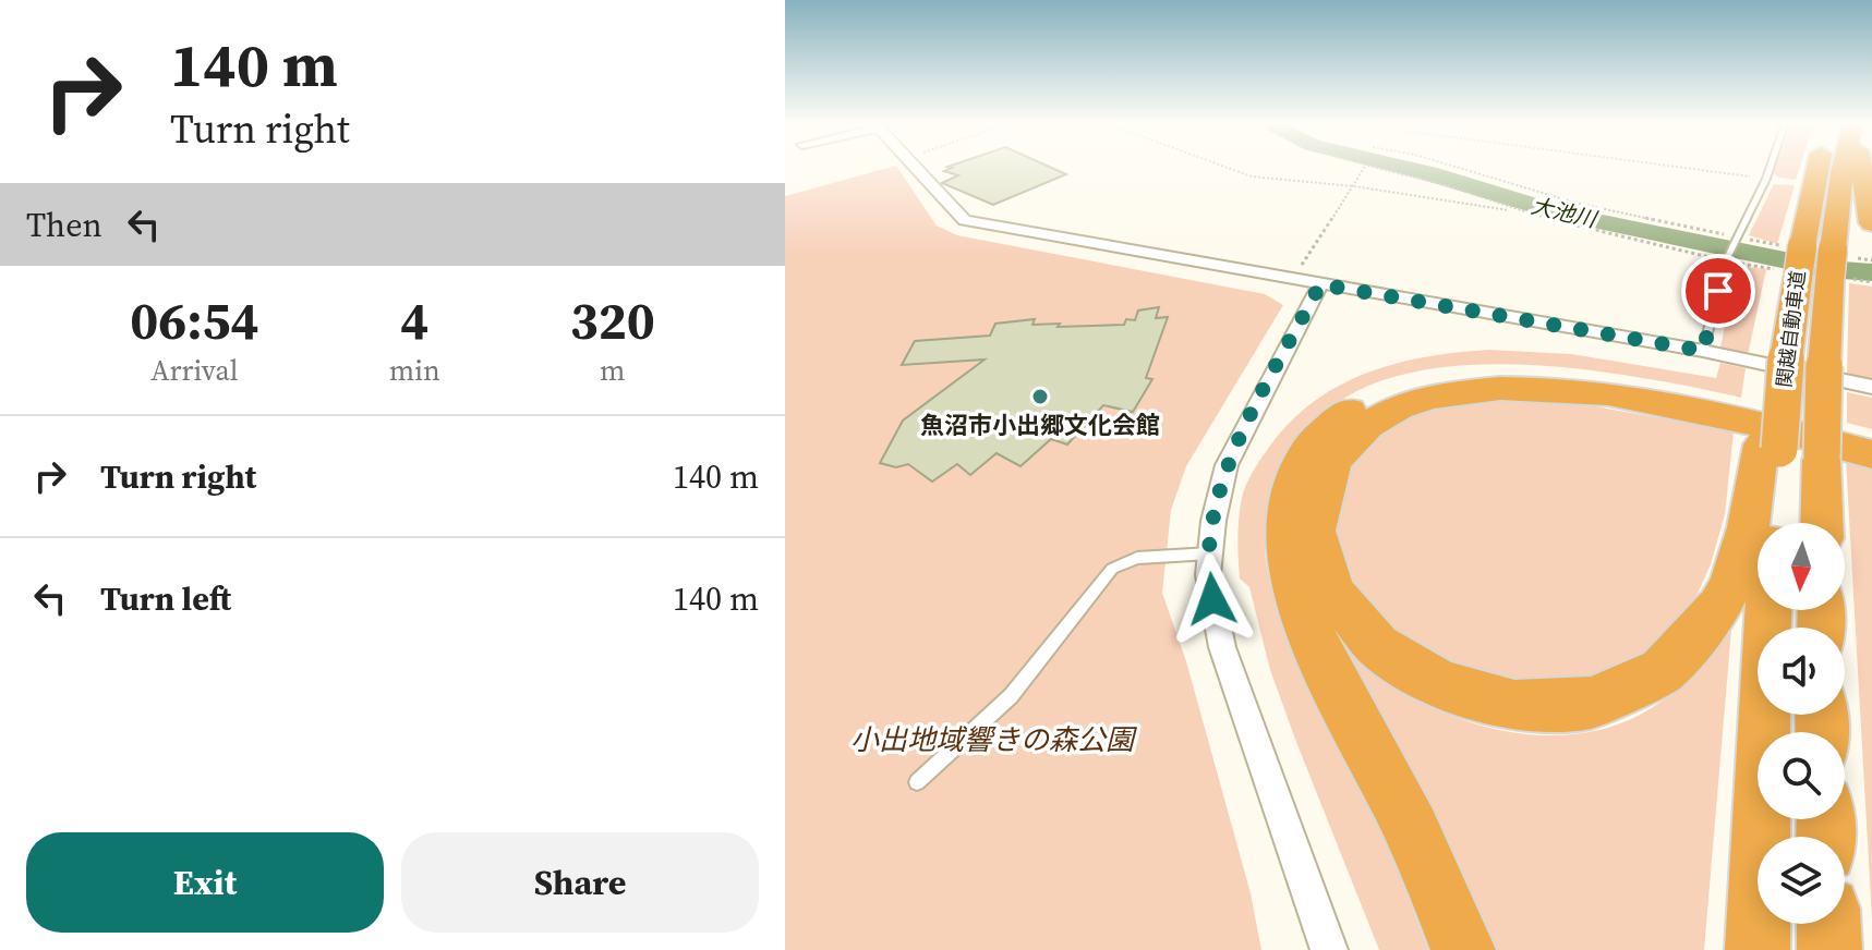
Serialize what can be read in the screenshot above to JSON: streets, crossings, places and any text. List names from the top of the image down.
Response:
{
  "streets": {
    "highway": ["関越自動車道"]
  },
  "water": ["大池川"],
  "parks": ["小出地域響きの森公園"],
  "places": ["魚沼市小出郷文化会館"],
  "north": "bottom",
  "page": {
    "turn": ["140 m", "Turn right"],
    "then": "Then",
    "eta": [
      "06:54",
      "Arrival",
      "4",
      "min",
      "320",
      "m"
    ],
    "list": [
      {
        "name": "Turn right",
        "value": "140 m"
      },
      {
        "name": "Turn left",
        "value": "140 m"
      }
    ],
    "buttons": ["Exit", "Share"]
  }
}
